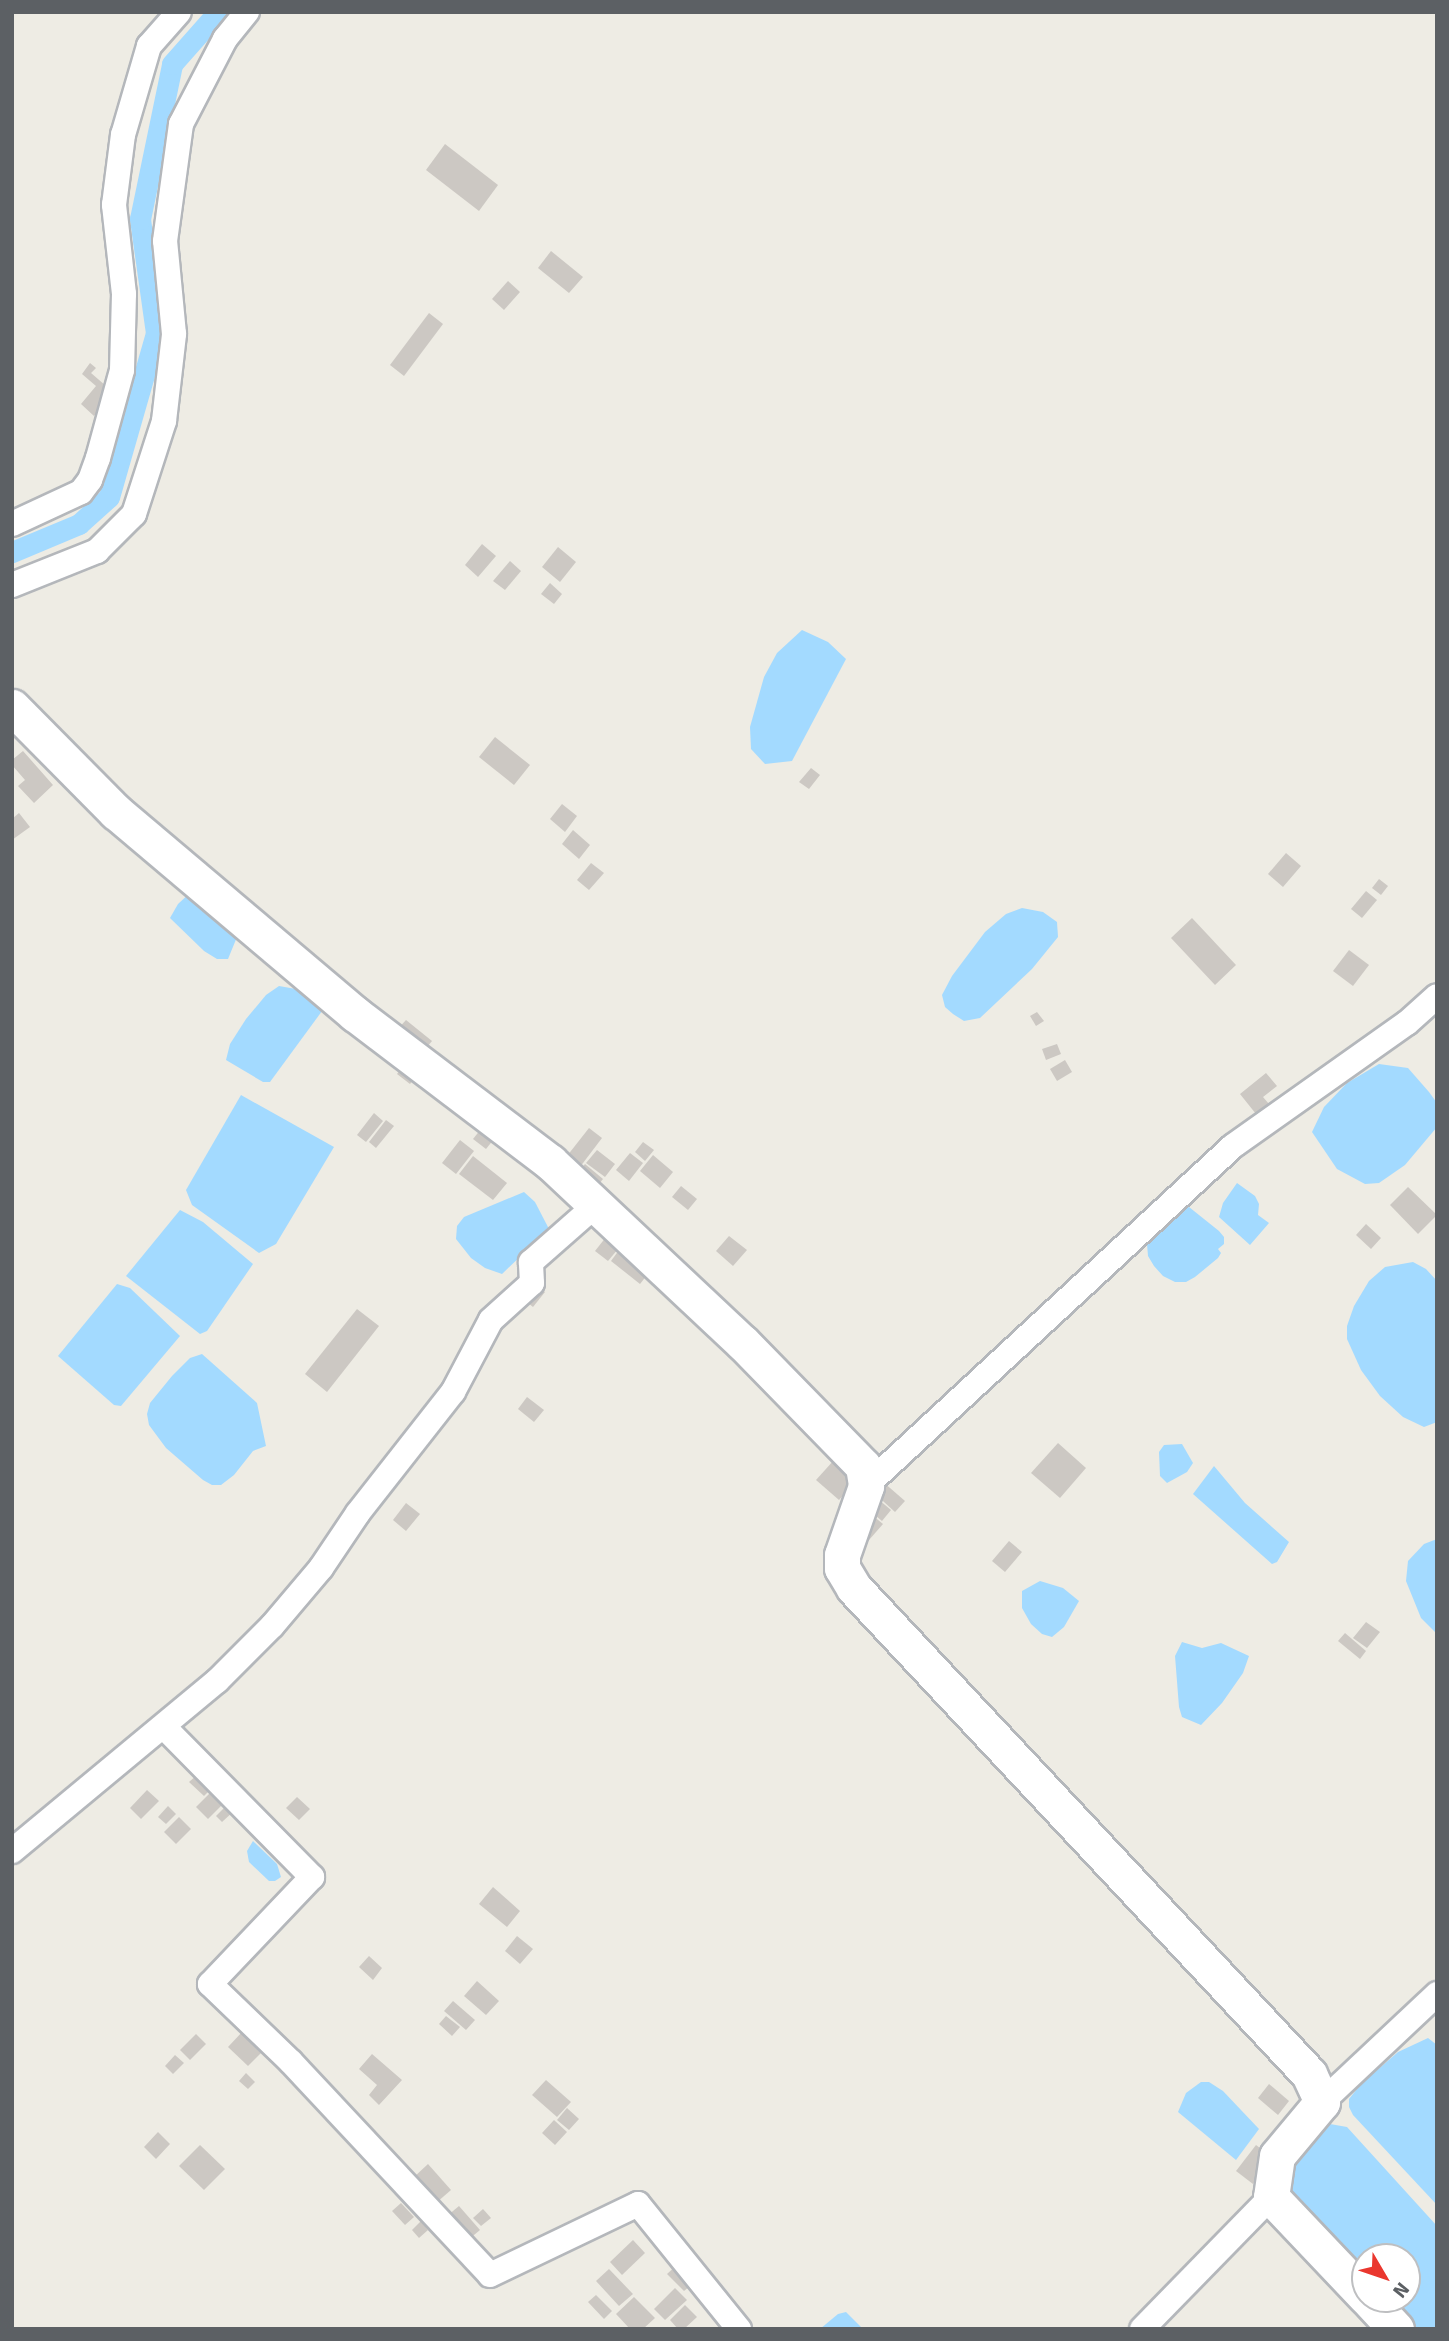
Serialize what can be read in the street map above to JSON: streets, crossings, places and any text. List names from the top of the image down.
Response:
{
  "north": "bottom right"
}
